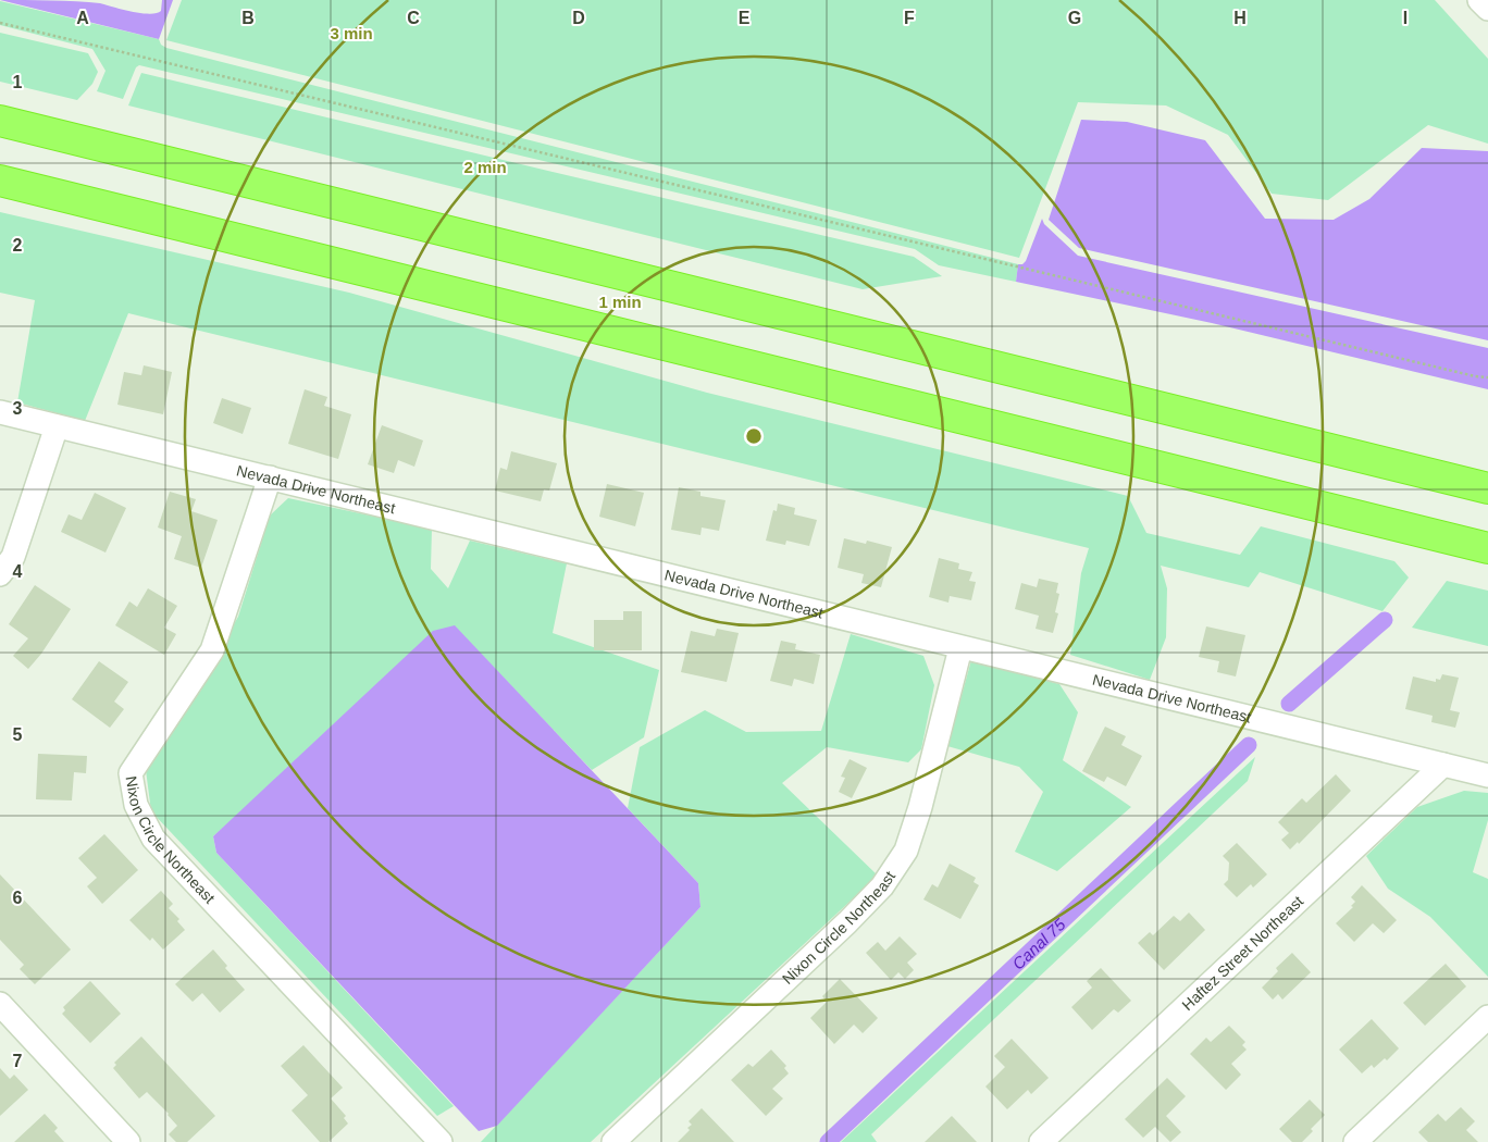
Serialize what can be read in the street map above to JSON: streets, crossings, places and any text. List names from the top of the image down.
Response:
{
  "streets": {
    "street": ["Nevada Drive Northeast", "Nixon Circle Northeast", "Haftez Street Northeast"]
  },
  "crossings": [
    ["Nevada Drive Northeast", "Nixon Circle Northeast"],
    ["Nevada Drive Northeast", "Haftez Street Northeast"]
  ],
  "water": ["Canal 75"],
  "grid": {
    "columns": [
      "A",
      "B",
      "C",
      "D",
      "E",
      "F",
      "G",
      "H",
      "I"
    ],
    "rows": [
      "1",
      "2",
      "3",
      "4",
      "5",
      "6",
      "7"
    ]
  },
  "rings": ["3 min", "2 min", "1 min"]
}
